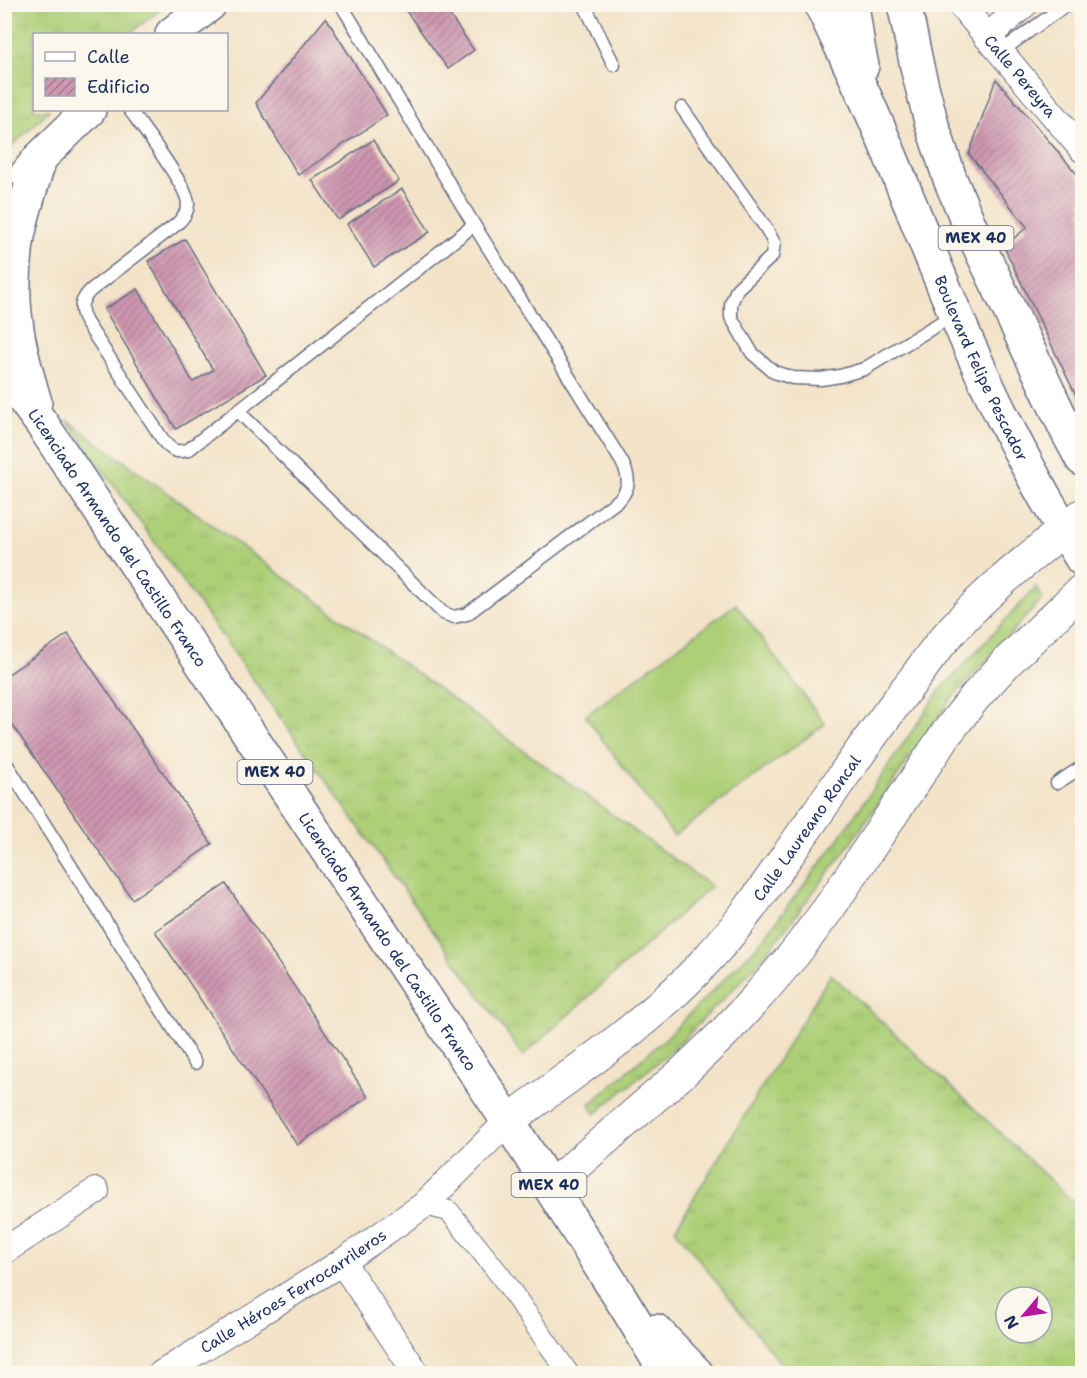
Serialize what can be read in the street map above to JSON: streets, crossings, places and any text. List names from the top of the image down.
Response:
{
  "streets": {
    "main road": ["MEX 40", "Boulevard Felipe Pescador", "Licenciado Armando del Castillo Franco"],
    "street": ["Calle Pereyra", "Calle Laureano Roncal", "Calle Héroes Ferrocarrileros"]
  },
  "crossings": [
    ["Boulevard Felipe Pescador", "Calle Laureano Roncal"],
    ["Licenciado Armando del Castillo Franco", "Calle Laureano Roncal"],
    ["Licenciado Armando del Castillo Franco", "Calle Héroes Ferrocarrileros"],
    ["Calle Laureano Roncal", "Calle Héroes Ferrocarrileros"]
  ],
  "legend": ["Calle", "Edificio"],
  "north": "bottom left"
}
